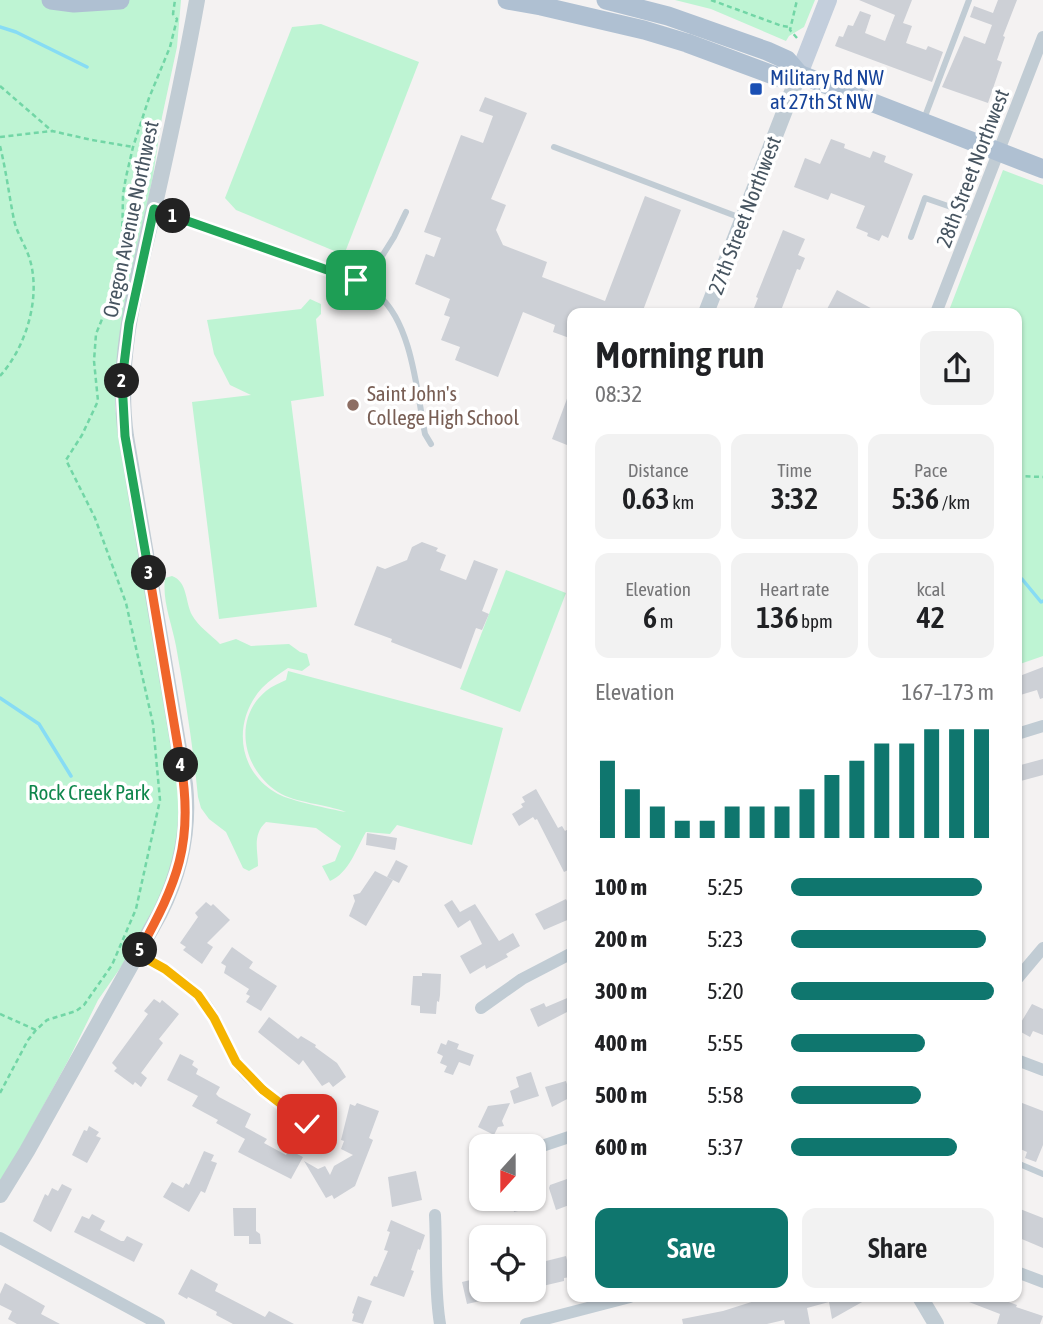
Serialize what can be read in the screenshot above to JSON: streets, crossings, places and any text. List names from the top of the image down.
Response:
{
  "streets": {
    "main road": ["27th Street Northwest"],
    "street": ["28th Street Northwest", "Oregon Avenue Northwest"]
  },
  "parks": ["Rock Creek Park"],
  "places": {
    "transit": ["Military Rd NW at 27th St NW"],
    "other": ["Saint John's College High School"]
  },
  "north": "bottom",
  "page": {
    "pins": [
      "1",
      "2",
      "3",
      "4",
      "5"
    ],
    "heading": ["Morning run", "08:32"],
    "stats": [
      ["Distance", "0.63 km"],
      ["Time", "3:32"],
      ["Pace", "5:36 /km"],
      ["Elevation", "6 m"],
      ["Heart rate", "136 bpm"],
      ["kcal", "42"]
    ],
    "chart": ["Elevation", "167–173 m"],
    "list": [
      {
        "name": "100 m",
        "note": "5:25"
      },
      {
        "name": "200 m",
        "note": "5:23"
      },
      {
        "name": "300 m",
        "note": "5:20"
      },
      {
        "name": "400 m",
        "note": "5:55"
      },
      {
        "name": "500 m",
        "note": "5:58"
      },
      {
        "name": "600 m",
        "note": "5:37"
      }
    ],
    "buttons": ["Save", "Share"]
  }
}
